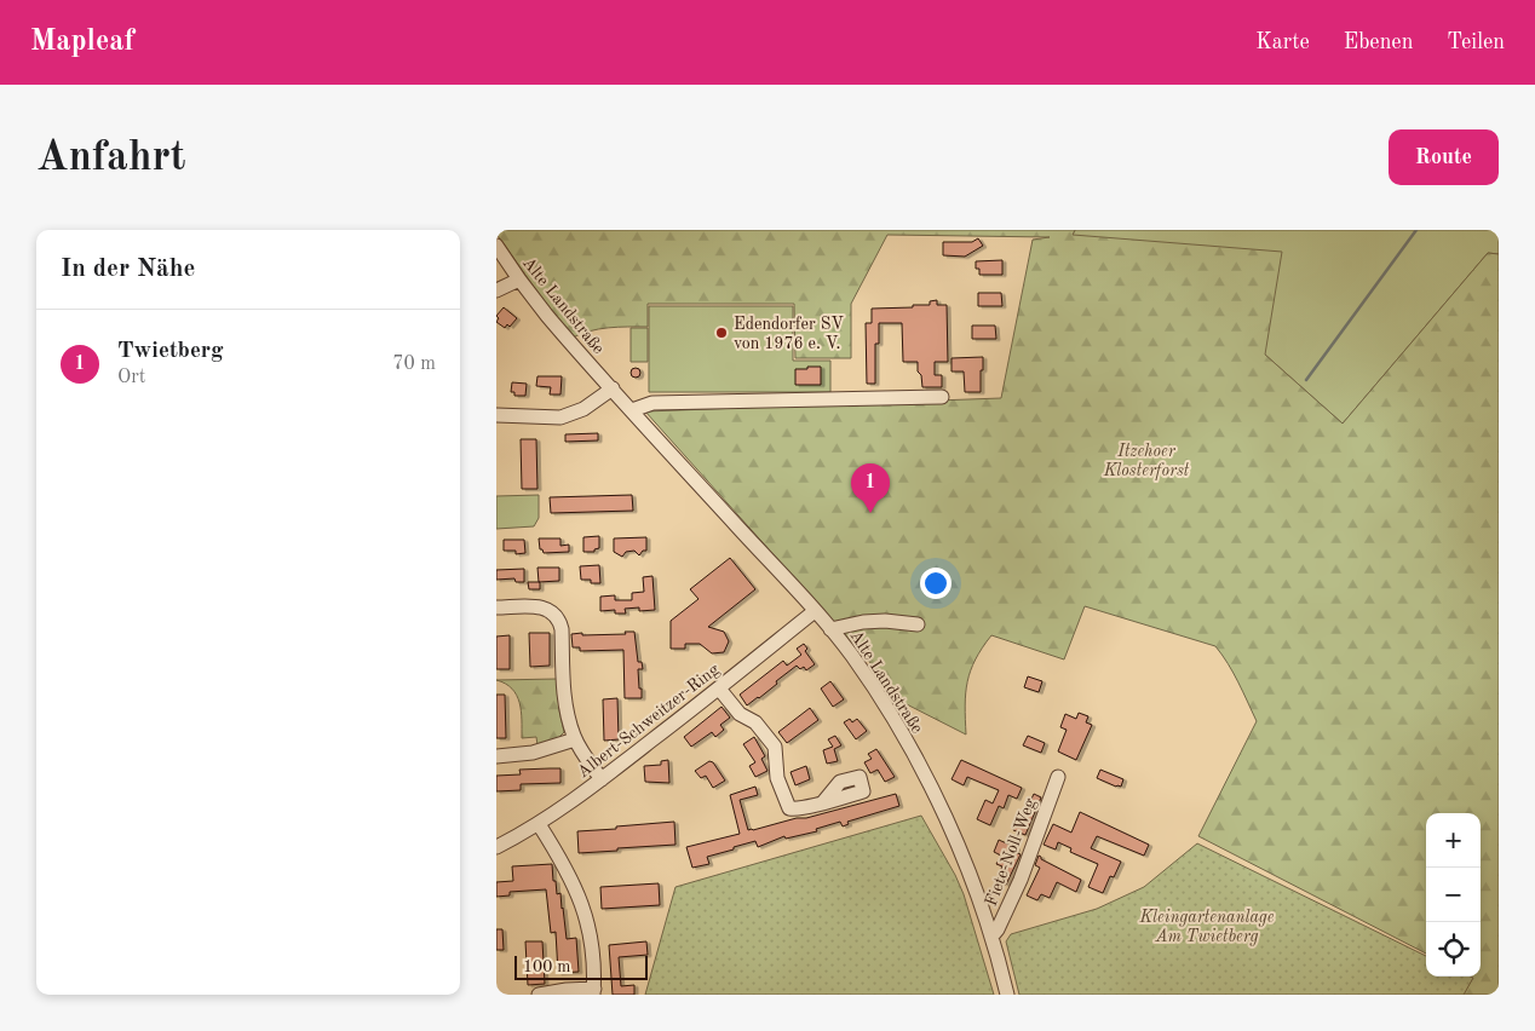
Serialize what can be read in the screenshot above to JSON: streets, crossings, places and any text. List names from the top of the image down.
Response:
{
  "streets": {
    "street": ["Alte Landstraße", "Albert-Schweitzer-Ring", "Fiete-Noll-Weg"]
  },
  "crossings": [
    ["Alte Landstraße", "Albert-Schweitzer-Ring"],
    ["Alte Landstraße", "Fiete-Noll-Weg"]
  ],
  "parks": ["Itzehoer Klosterforst", "Kleingartenanlage Am Twietberg"],
  "places": ["Edendorfer SV von 1976 e. V."],
  "scale_bar": "100 m",
  "page": {
    "header": "Mapleaf",
    "nav": ["Karte", "Ebenen", "Teilen"],
    "buttons": "Route",
    "title": "Anfahrt",
    "heading": "In der Nähe",
    "list": [
      {
        "mark": "1",
        "name": "Twietberg",
        "note": "Ort",
        "value": "70 m"
      }
    ],
    "pins": "1",
    "map_buttons": ["+", "−"],
    "scale": "100 m"
  }
}
